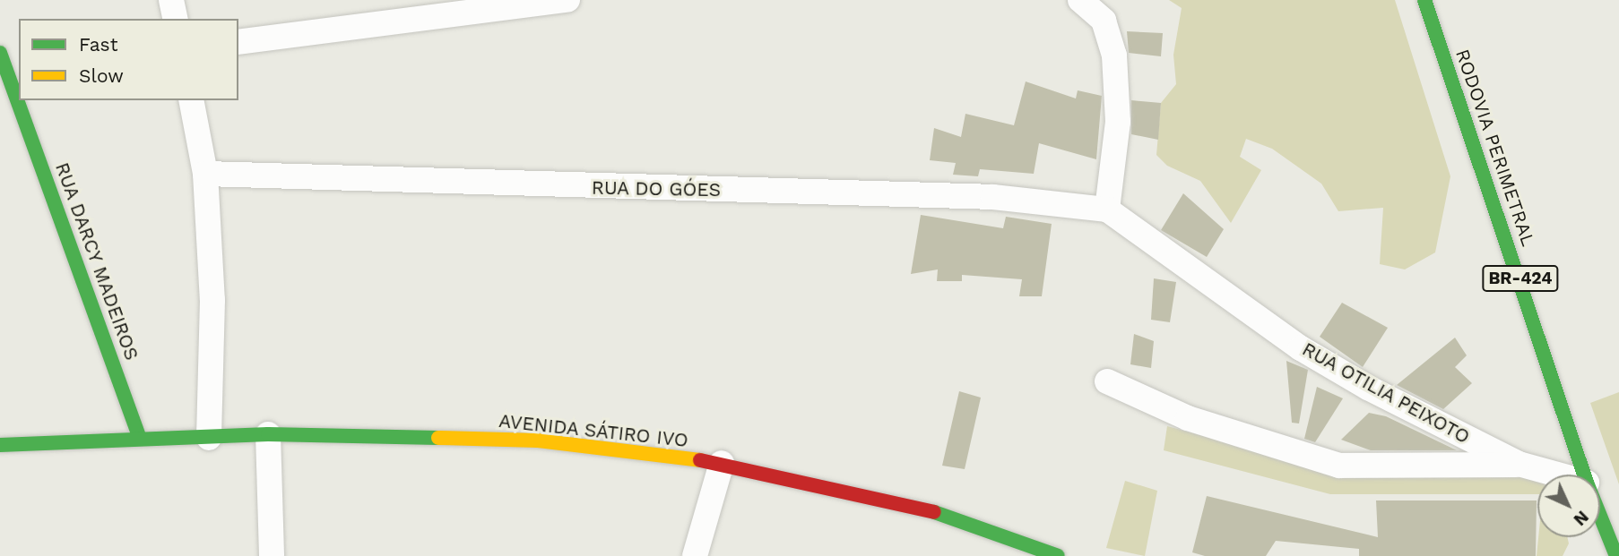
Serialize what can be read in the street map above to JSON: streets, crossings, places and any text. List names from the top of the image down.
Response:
{
  "streets": {
    "main road": [
      "RODOVIA PERIMETRAL",
      "RUA DARCY MADEIROS",
      "BR-424",
      "AVENIDA SÁTIRO IVO"
    ],
    "street": ["RUA DO GÓES", "RUA OTILIA PEIXOTO"]
  },
  "crossings": [
    ["RUA DO GÓES", "RUA OTILIA PEIXOTO"],
    ["RUA DARCY MADEIROS", "AVENIDA SÁTIRO IVO"]
  ],
  "legend": ["Fast", "Slow"],
  "north": "bottom right"
}
